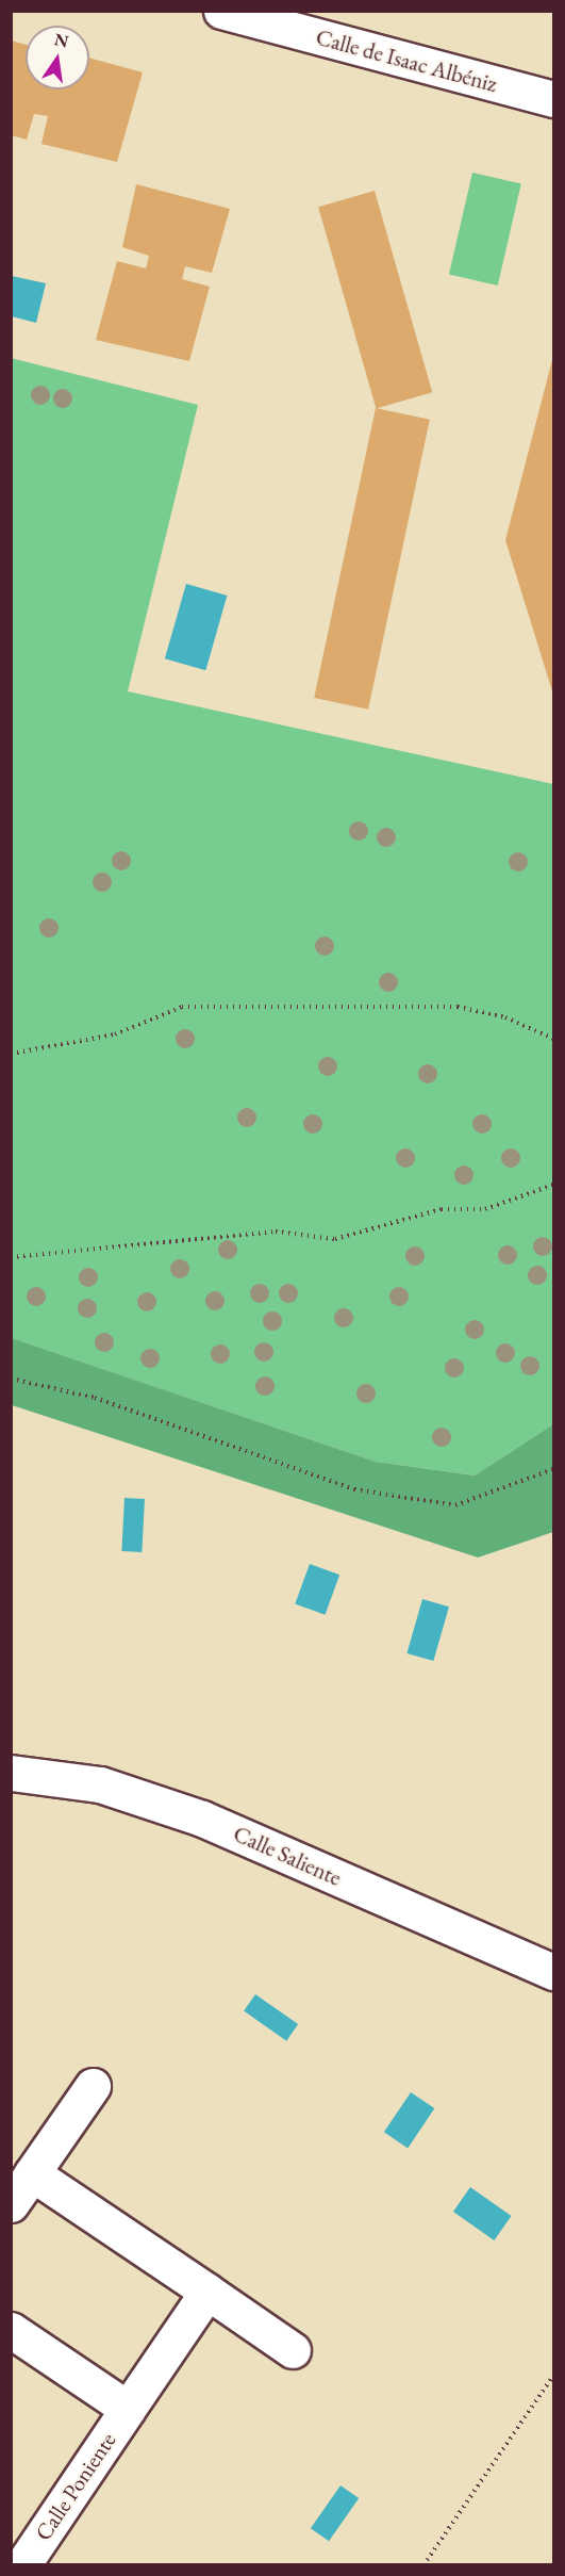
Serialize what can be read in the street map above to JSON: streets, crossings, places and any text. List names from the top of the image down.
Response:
{
  "streets": {
    "street": ["Calle de Isaac Albéniz", "Calle Saliente", "Calle Poniente"]
  },
  "north": "top"
}
